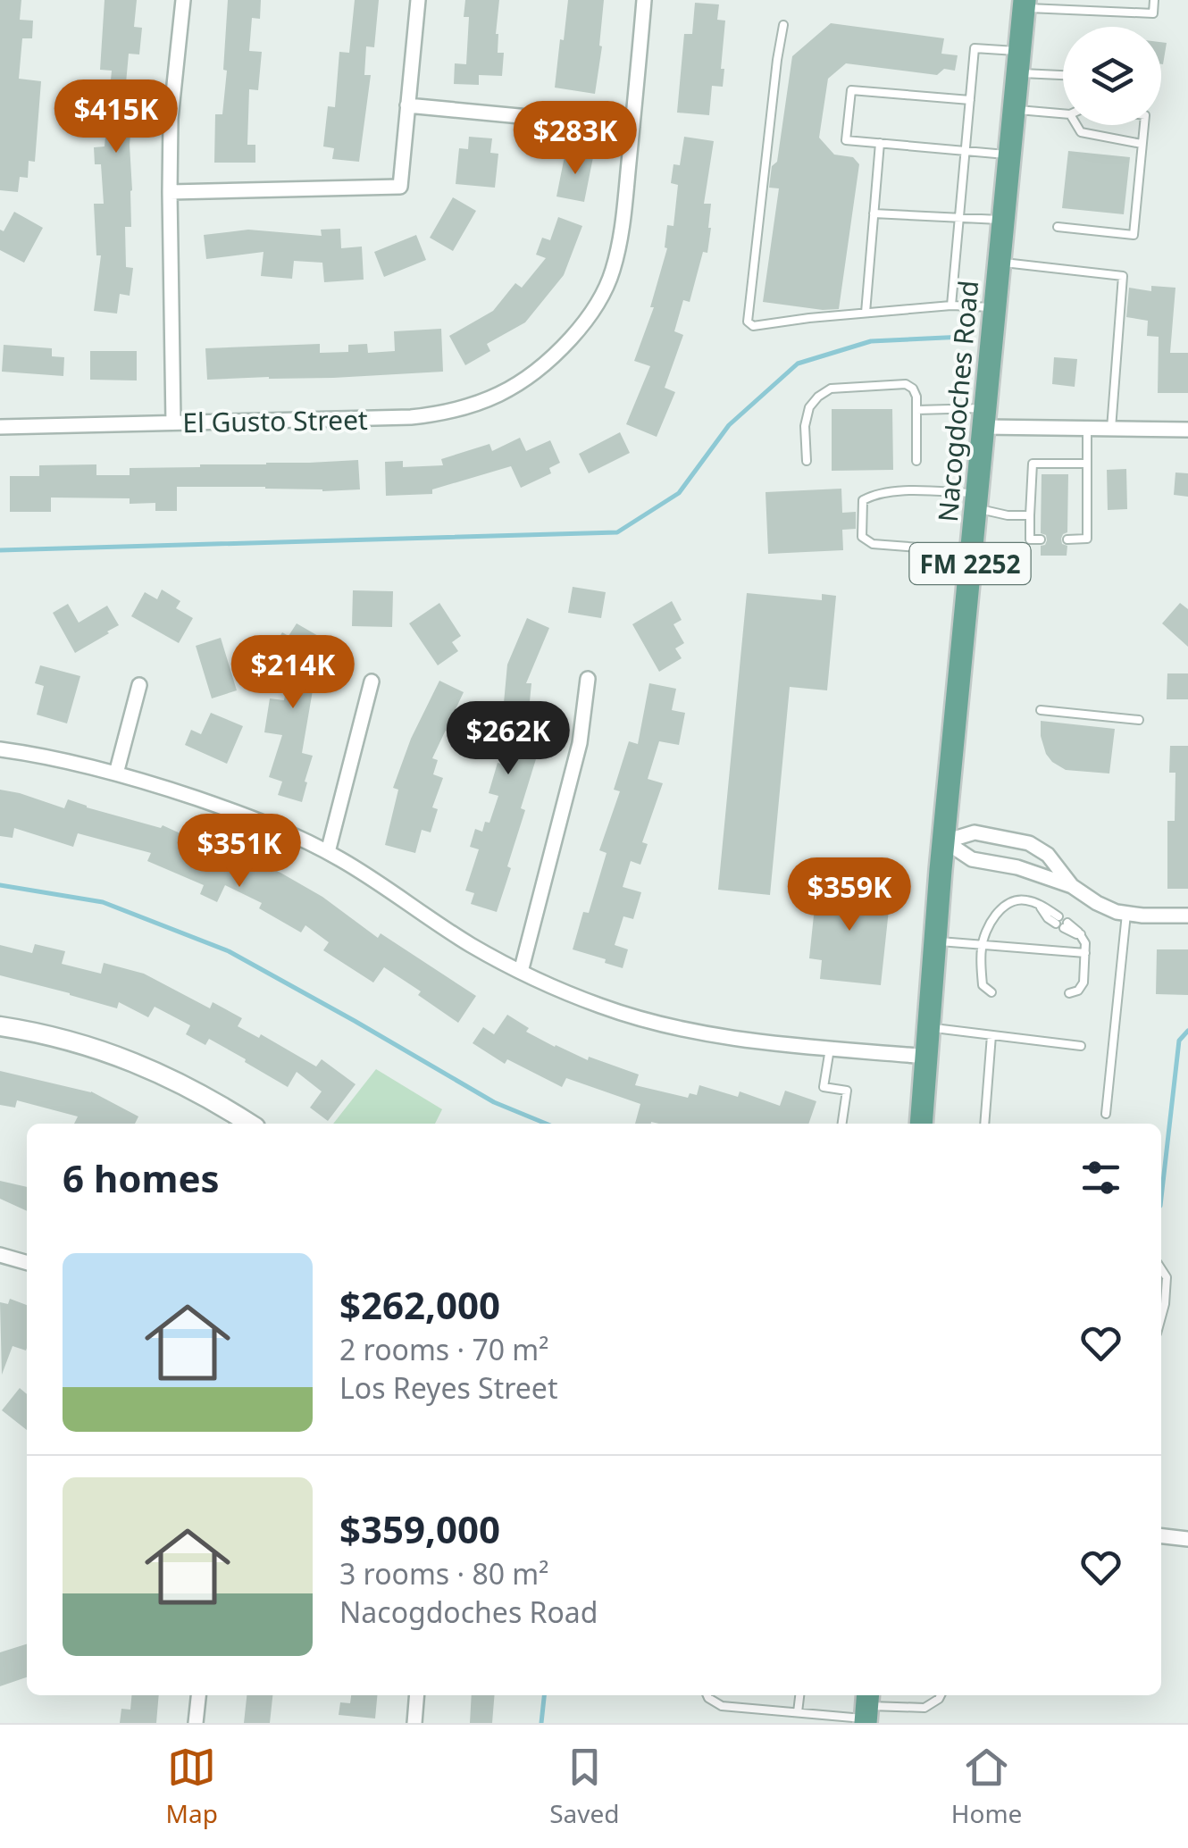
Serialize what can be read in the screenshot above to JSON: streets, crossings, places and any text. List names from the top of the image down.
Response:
{
  "streets": {
    "main road": ["Nacogdoches Road", "FM 2252"],
    "street": ["El Gusto Street"]
  },
  "page": {
    "price": [
      "$415K",
      "$283K",
      "$214K",
      "$262K",
      "$351K",
      "$359K"
    ],
    "heading": "6 homes",
    "list": [
      {
        "name": "$262,000",
        "note": "2 rooms · 70 m² · Los Reyes Street"
      },
      {
        "name": "$359,000",
        "note": "3 rooms · 80 m² · Nacogdoches Road"
      }
    ],
    "tabs": ["Map", "Saved", "Home"]
  }
}
